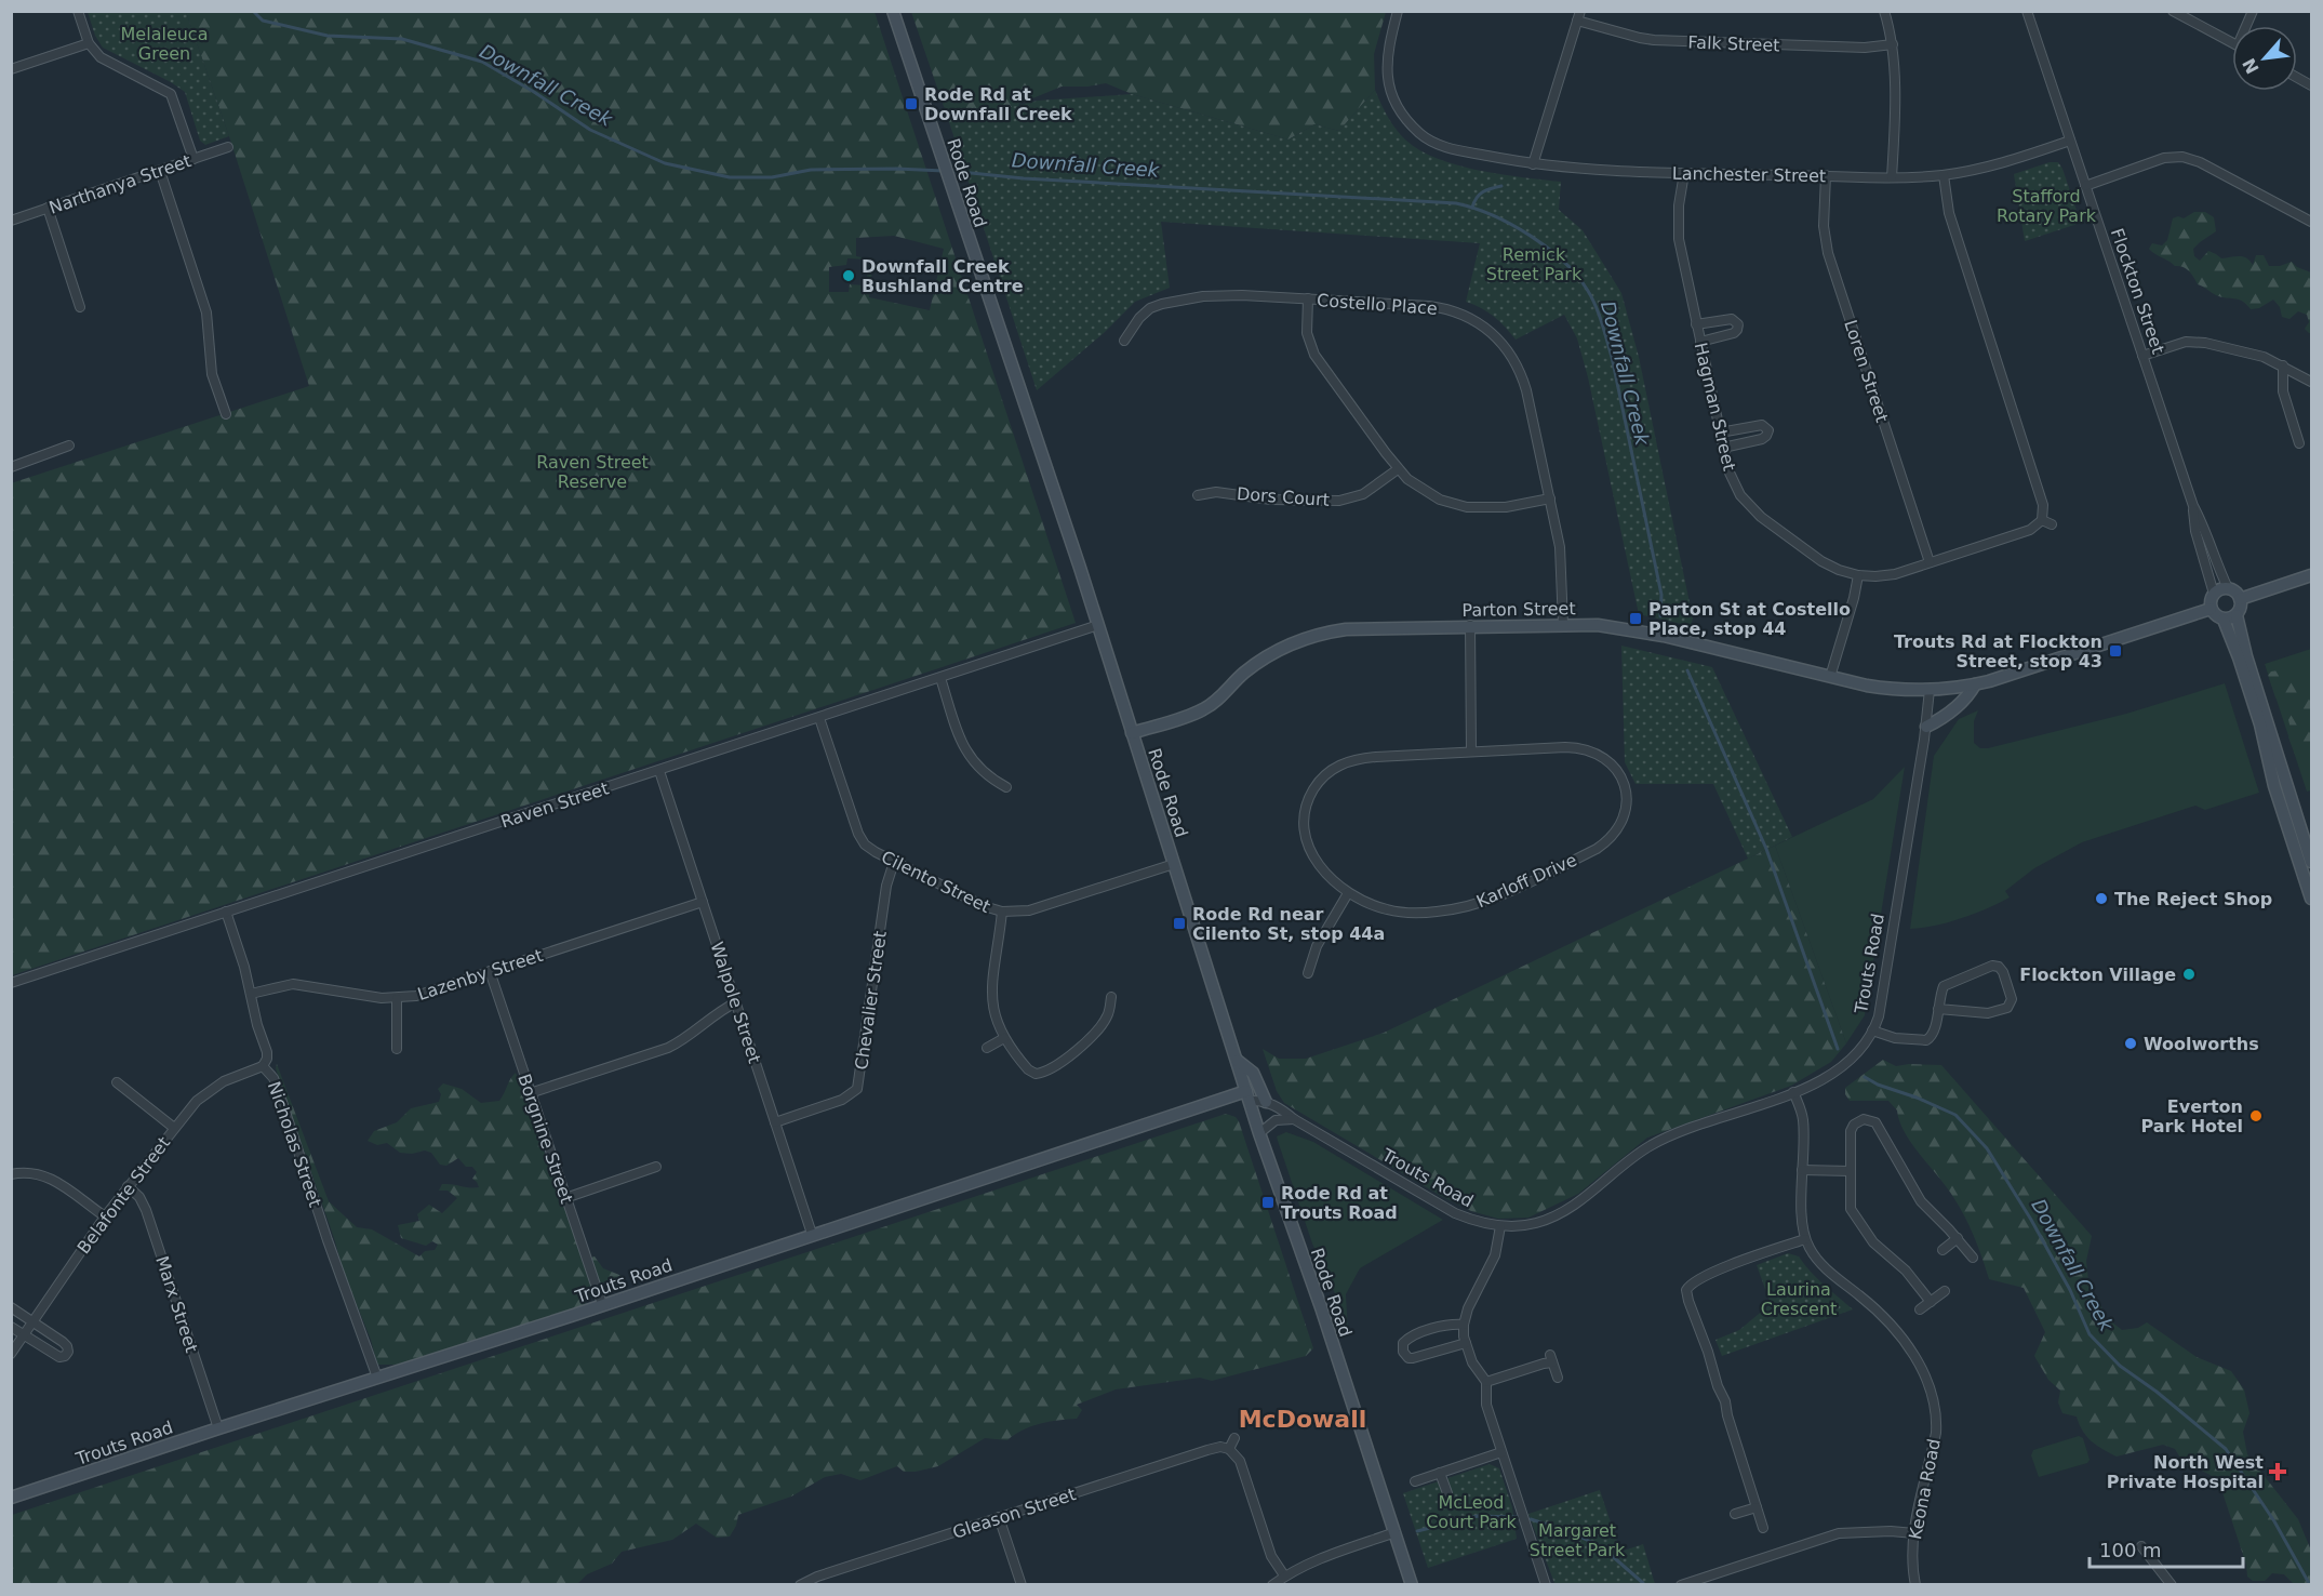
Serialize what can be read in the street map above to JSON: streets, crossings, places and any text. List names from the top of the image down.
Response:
{
  "streets": {
    "street": [
      "Falk Street",
      "Lanchester Street",
      "Rode Road",
      "Narthanya Street",
      "Flockton Street",
      "Costello Place",
      "Loren Street",
      "Hagman Street",
      "Dors Court",
      "Parton Street",
      "Raven Street",
      "Karloff Drive",
      "Cilento Street",
      "Trouts Road",
      "Lazenby Street",
      "Chevalier Street",
      "Walpole Street",
      "Borgnine Street",
      "Nicholas Street",
      "Belafonte Street",
      "Marx Street",
      "Keona Road",
      "Gleason Street"
    ]
  },
  "crossings": [
    ["Lanchester Street", "Flockton Street"],
    ["Lanchester Street", "Loren Street"],
    ["Lanchester Street", "Hagman Street"],
    ["Rode Road", "Parton Street"],
    ["Rode Road", "Raven Street"],
    ["Rode Road", "Cilento Street"],
    ["Rode Road", "Trouts Road"],
    ["Costello Place", "Parton Street"],
    ["Loren Street", "Hagman Street"],
    ["Parton Street", "Trouts Road"],
    ["Raven Street", "Cilento Street"],
    ["Raven Street", "Walpole Street"],
    ["Raven Street", "Nicholas Street"],
    ["Cilento Street", "Chevalier Street"],
    ["Trouts Road", "Walpole Street"],
    ["Trouts Road", "Borgnine Street"],
    ["Trouts Road", "Nicholas Street"],
    ["Trouts Road", "Marx Street"],
    ["Trouts Road", "Keona Road"],
    ["Lazenby Street", "Walpole Street"],
    ["Lazenby Street", "Borgnine Street"],
    ["Lazenby Street", "Nicholas Street"],
    ["Chevalier Street", "Walpole Street"],
    ["Nicholas Street", "Belafonte Street"],
    ["Belafonte Street", "Marx Street"]
  ],
  "districts": ["McDowall"],
  "water": ["Downfall Creek"],
  "parks": [
    "Melaleuca Green",
    "Stafford Rotary Park",
    "Remick Street Park",
    "Raven Street Reserve",
    "Laurina Crescent",
    "McLeod Court Park",
    "Margaret Street Park"
  ],
  "places": {
    "transit": [
      "Rode Rd at Downfall Creek",
      "Parton St at Costello Place, stop 44",
      "Trouts Rd at Flockton Street, stop 43",
      "Rode Rd near Cilento St, stop 44a",
      "Rode Rd at Trouts Road"
    ],
    "other": [
      "Downfall Creek Bushland Centre",
      "The Reject Shop",
      "Flockton Village",
      "Woolworths",
      "Everton Park Hotel"
    ],
    "health": ["North West Private Hospital"]
  },
  "scale_bar": "100 m",
  "north": "bottom left"
}
